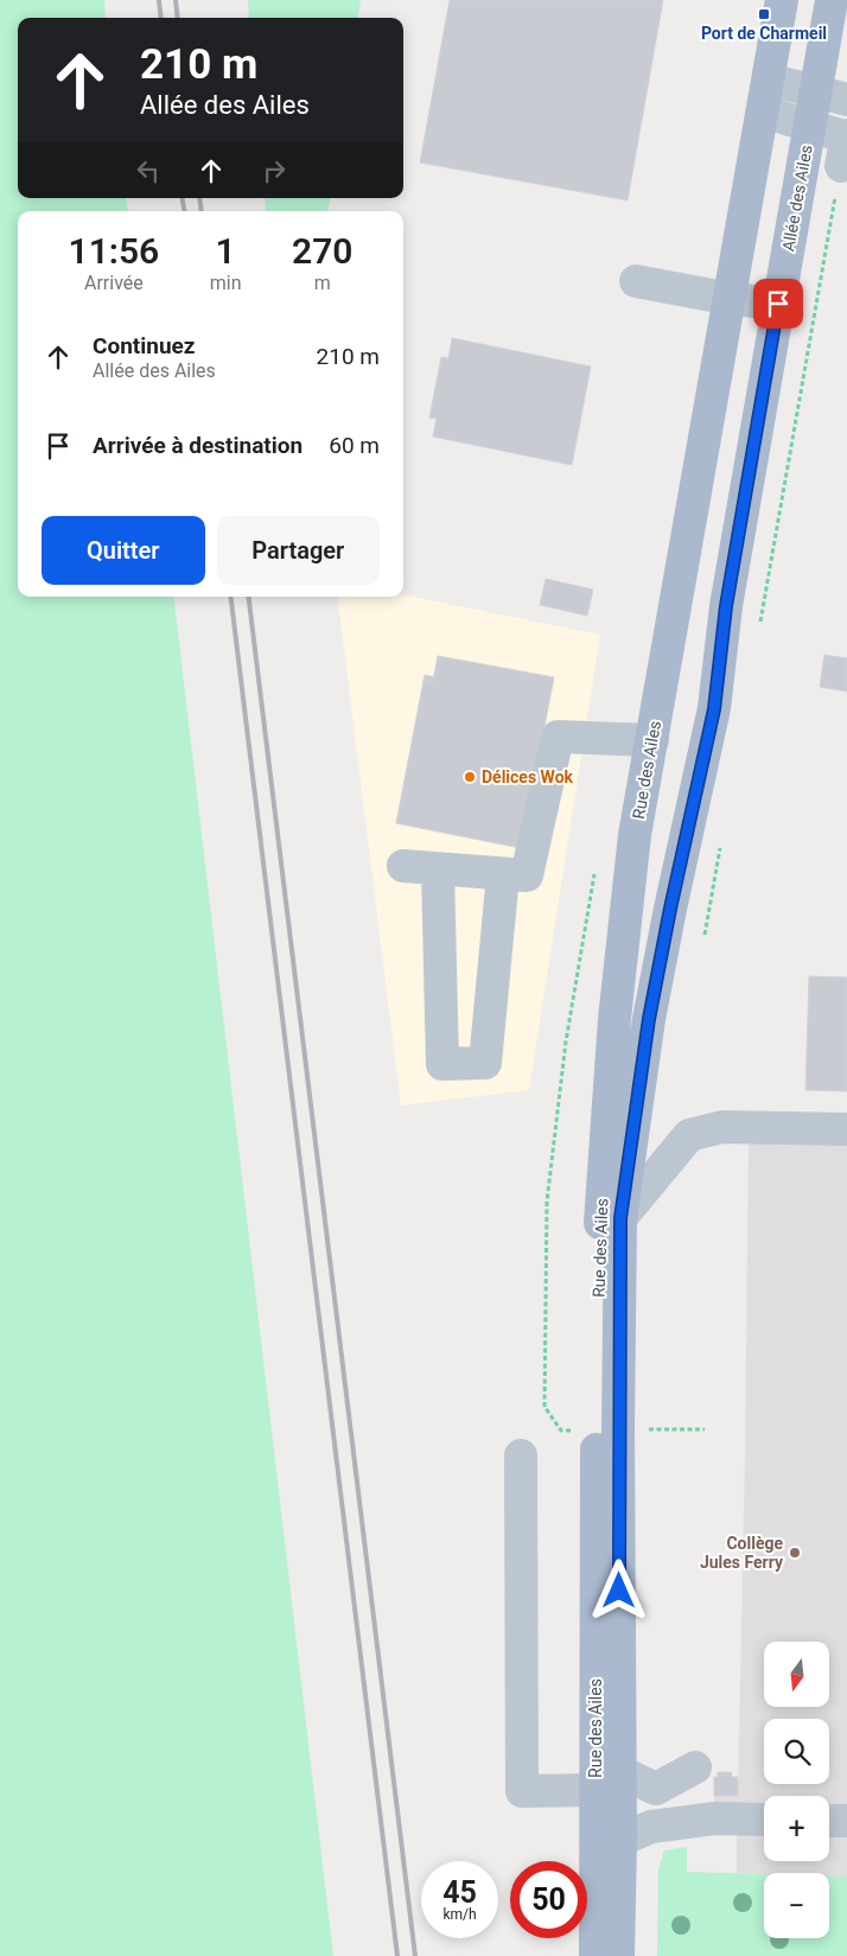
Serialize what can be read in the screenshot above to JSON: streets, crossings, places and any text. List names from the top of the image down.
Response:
{
  "streets": {
    "main road": ["Allée des Ailes", "Rue des Ailes"]
  },
  "crossings": [
    ["Allée des Ailes", "Rue des Ailes"]
  ],
  "places": {
    "transit": ["Port de Charmeil"],
    "other": ["Délices Wok", "Collège Jules Ferry"]
  },
  "north": "bottom",
  "page": {
    "turn": ["210 m", "Allée des Ailes"],
    "eta": [
      "11:56",
      "Arrivée",
      "1",
      "min",
      "270",
      "m"
    ],
    "list": [
      {
        "name": "Continuez",
        "note": "Allée des Ailes",
        "value": "210 m"
      },
      {
        "name": "Arrivée à destination",
        "value": "60 m"
      }
    ],
    "buttons": ["Quitter", "Partager"],
    "map_buttons": ["+", "−"],
    "speed": "45 km/h",
    "limit": "50"
  }
}
